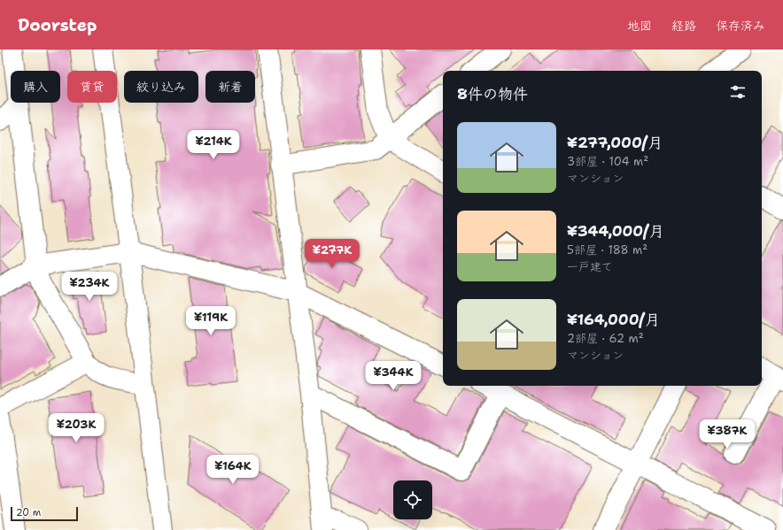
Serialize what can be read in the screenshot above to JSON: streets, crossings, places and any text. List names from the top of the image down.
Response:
{
  "scale_bar": "20 m",
  "page": {
    "header": "Doorstep",
    "nav": ["地図", "経路", "保存済み"],
    "chip": [
      "購入",
      "賃貸",
      "絞り込み",
      "新着"
    ],
    "heading": "8件の物件",
    "list": [
      {
        "name": "¥277,000/月",
        "note": "3部屋 · 104 m² · マンション"
      },
      {
        "name": "¥344,000/月",
        "note": "5部屋 · 188 m² · 一戸建て"
      },
      {
        "name": "¥164,000/月",
        "note": "2部屋 · 62 m² · マンション"
      }
    ],
    "price": [
      "¥214K",
      "¥277K",
      "¥234K",
      "¥119K",
      "¥344K",
      "¥203K",
      "¥387K",
      "¥164K"
    ],
    "scale": "20 m"
  }
}
